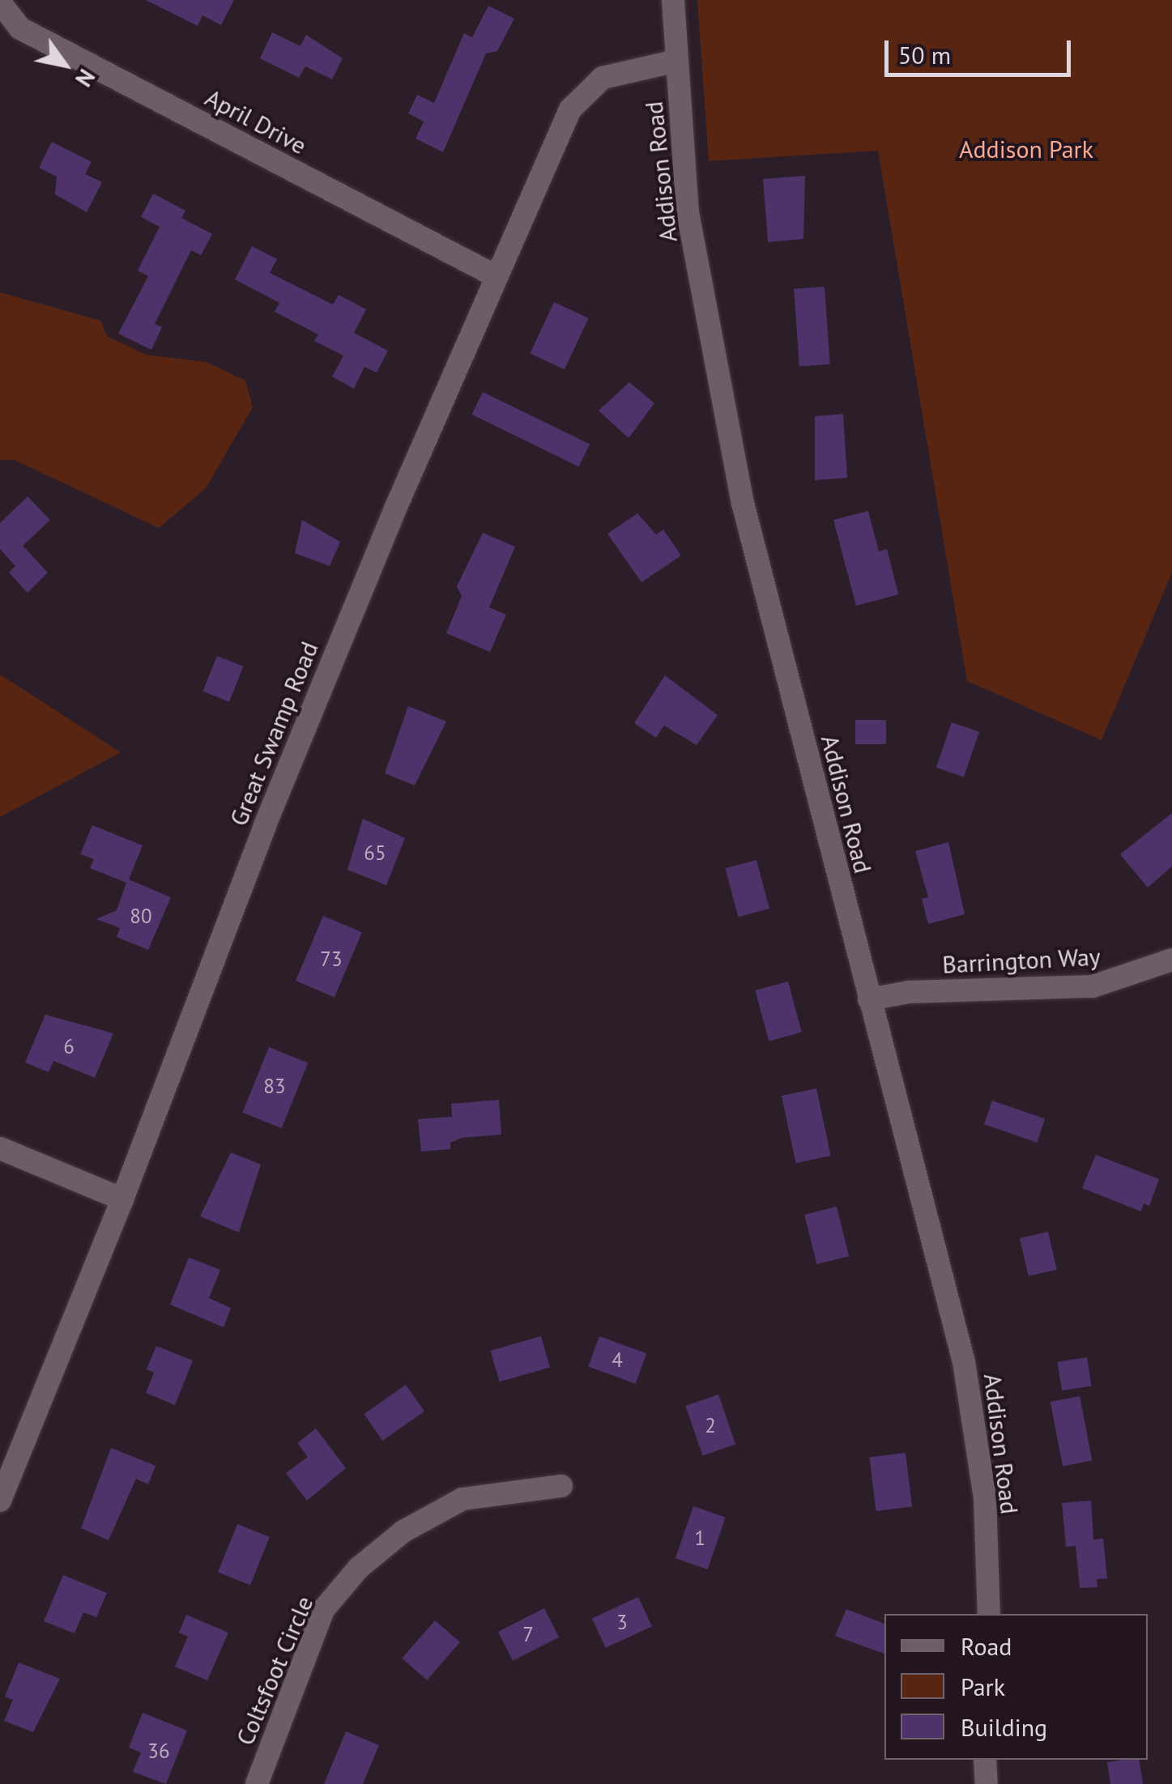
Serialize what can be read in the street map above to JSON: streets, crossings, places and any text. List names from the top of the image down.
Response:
{
  "streets": {
    "street": [
      "April Drive",
      "Addison Road",
      "Great Swamp Road",
      "Barrington Way",
      "Coltsfoot Circle"
    ]
  },
  "crossings": [
    ["April Drive", "Great Swamp Road"],
    ["Addison Road", "Great Swamp Road"],
    ["Addison Road", "Barrington Way"]
  ],
  "parks": ["Addison Park"],
  "house_numbers": [
    "65",
    "80",
    "73",
    "6",
    "83",
    "4",
    "2",
    "1",
    "3",
    "7",
    "36"
  ],
  "legend": ["Road", "Park", "Building"],
  "scale_bar": "50 m",
  "north": "bottom right"
}
